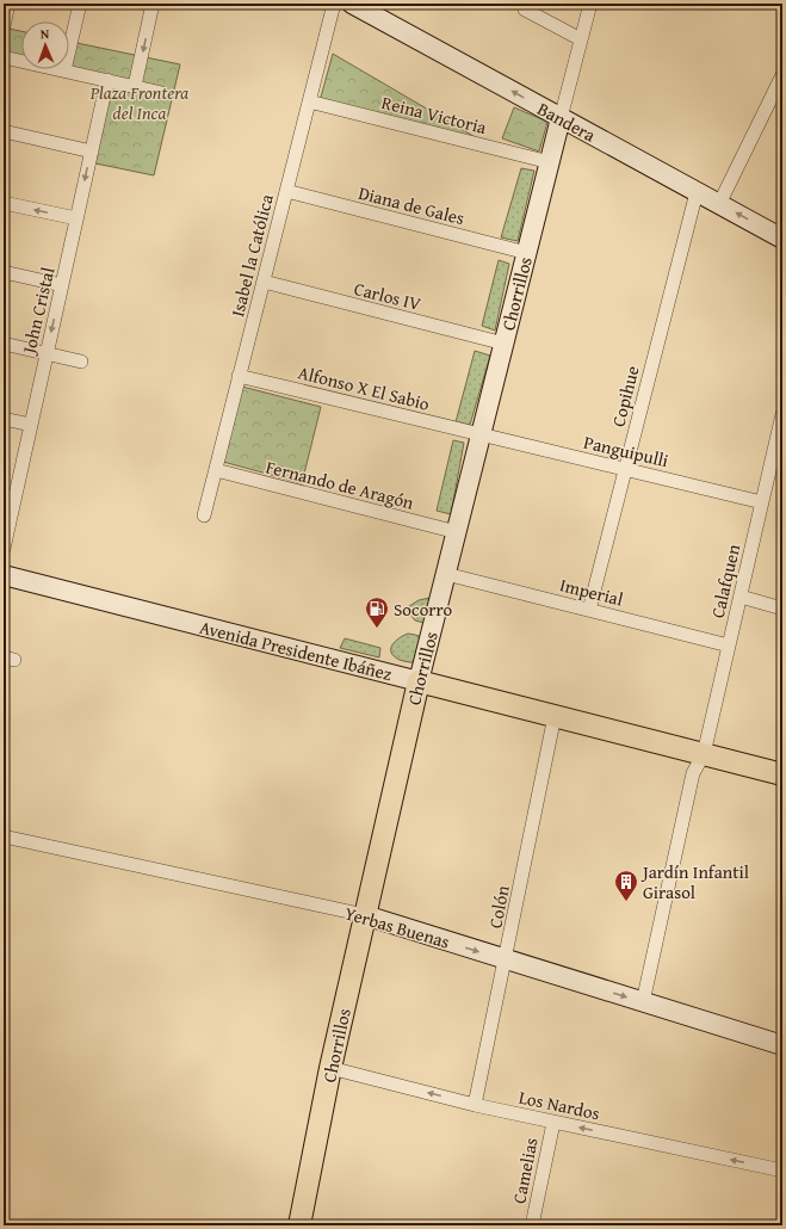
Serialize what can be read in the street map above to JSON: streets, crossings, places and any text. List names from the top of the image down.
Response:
{
  "streets": {
    "main road": ["Chorrillos", "Avenida Presidente Ibáñez"],
    "street": [
      "Reina Victoria",
      "Bandera",
      "Diana de Gales",
      "Isabel la Católica",
      "Carlos IV",
      "John Cristal",
      "Alfonso X El Sabio",
      "Copihue",
      "Panguipulli",
      "Fernando de Aragón",
      "Calafquen",
      "Imperial",
      "Colón",
      "Yerbas Buenas",
      "Los Nardos",
      "Camelias"
    ]
  },
  "crossings": [
    ["Reina Victoria", "Isabel la Católica"],
    ["Reina Victoria", "Chorrillos"],
    ["Bandera", "Chorrillos"],
    ["Bandera", "Copihue"],
    ["Diana de Gales", "Isabel la Católica"],
    ["Diana de Gales", "Chorrillos"],
    ["Isabel la Católica", "Carlos IV"],
    ["Isabel la Católica", "Alfonso X El Sabio"],
    ["Isabel la Católica", "Fernando de Aragón"],
    ["Chorrillos", "Carlos IV"],
    ["Chorrillos", "Alfonso X El Sabio"],
    ["Chorrillos", "Panguipulli"],
    ["Chorrillos", "Fernando de Aragón"],
    ["Chorrillos", "Imperial"],
    ["Chorrillos", "Avenida Presidente Ibáñez"],
    ["Chorrillos", "Yerbas Buenas"],
    ["Chorrillos", "Los Nardos"],
    ["Alfonso X El Sabio", "Panguipulli"],
    ["Copihue", "Panguipulli"],
    ["Copihue", "Imperial"],
    ["Panguipulli", "Calafquen"],
    ["Calafquen", "Imperial"],
    ["Calafquen", "Avenida Presidente Ibáñez"],
    ["Calafquen", "Yerbas Buenas"],
    ["Avenida Presidente Ibáñez", "Colón"],
    ["Colón", "Yerbas Buenas"],
    ["Colón", "Los Nardos"],
    ["Los Nardos", "Camelias"]
  ],
  "one_way": ["Bandera", "Yerbas Buenas", "Los Nardos"],
  "parks": ["Plaza Frontera del Inca"],
  "places": {
    "fuel station": ["Socorro"],
    "building": ["Jardín Infantil Girasol"]
  },
  "north": "top"
}
